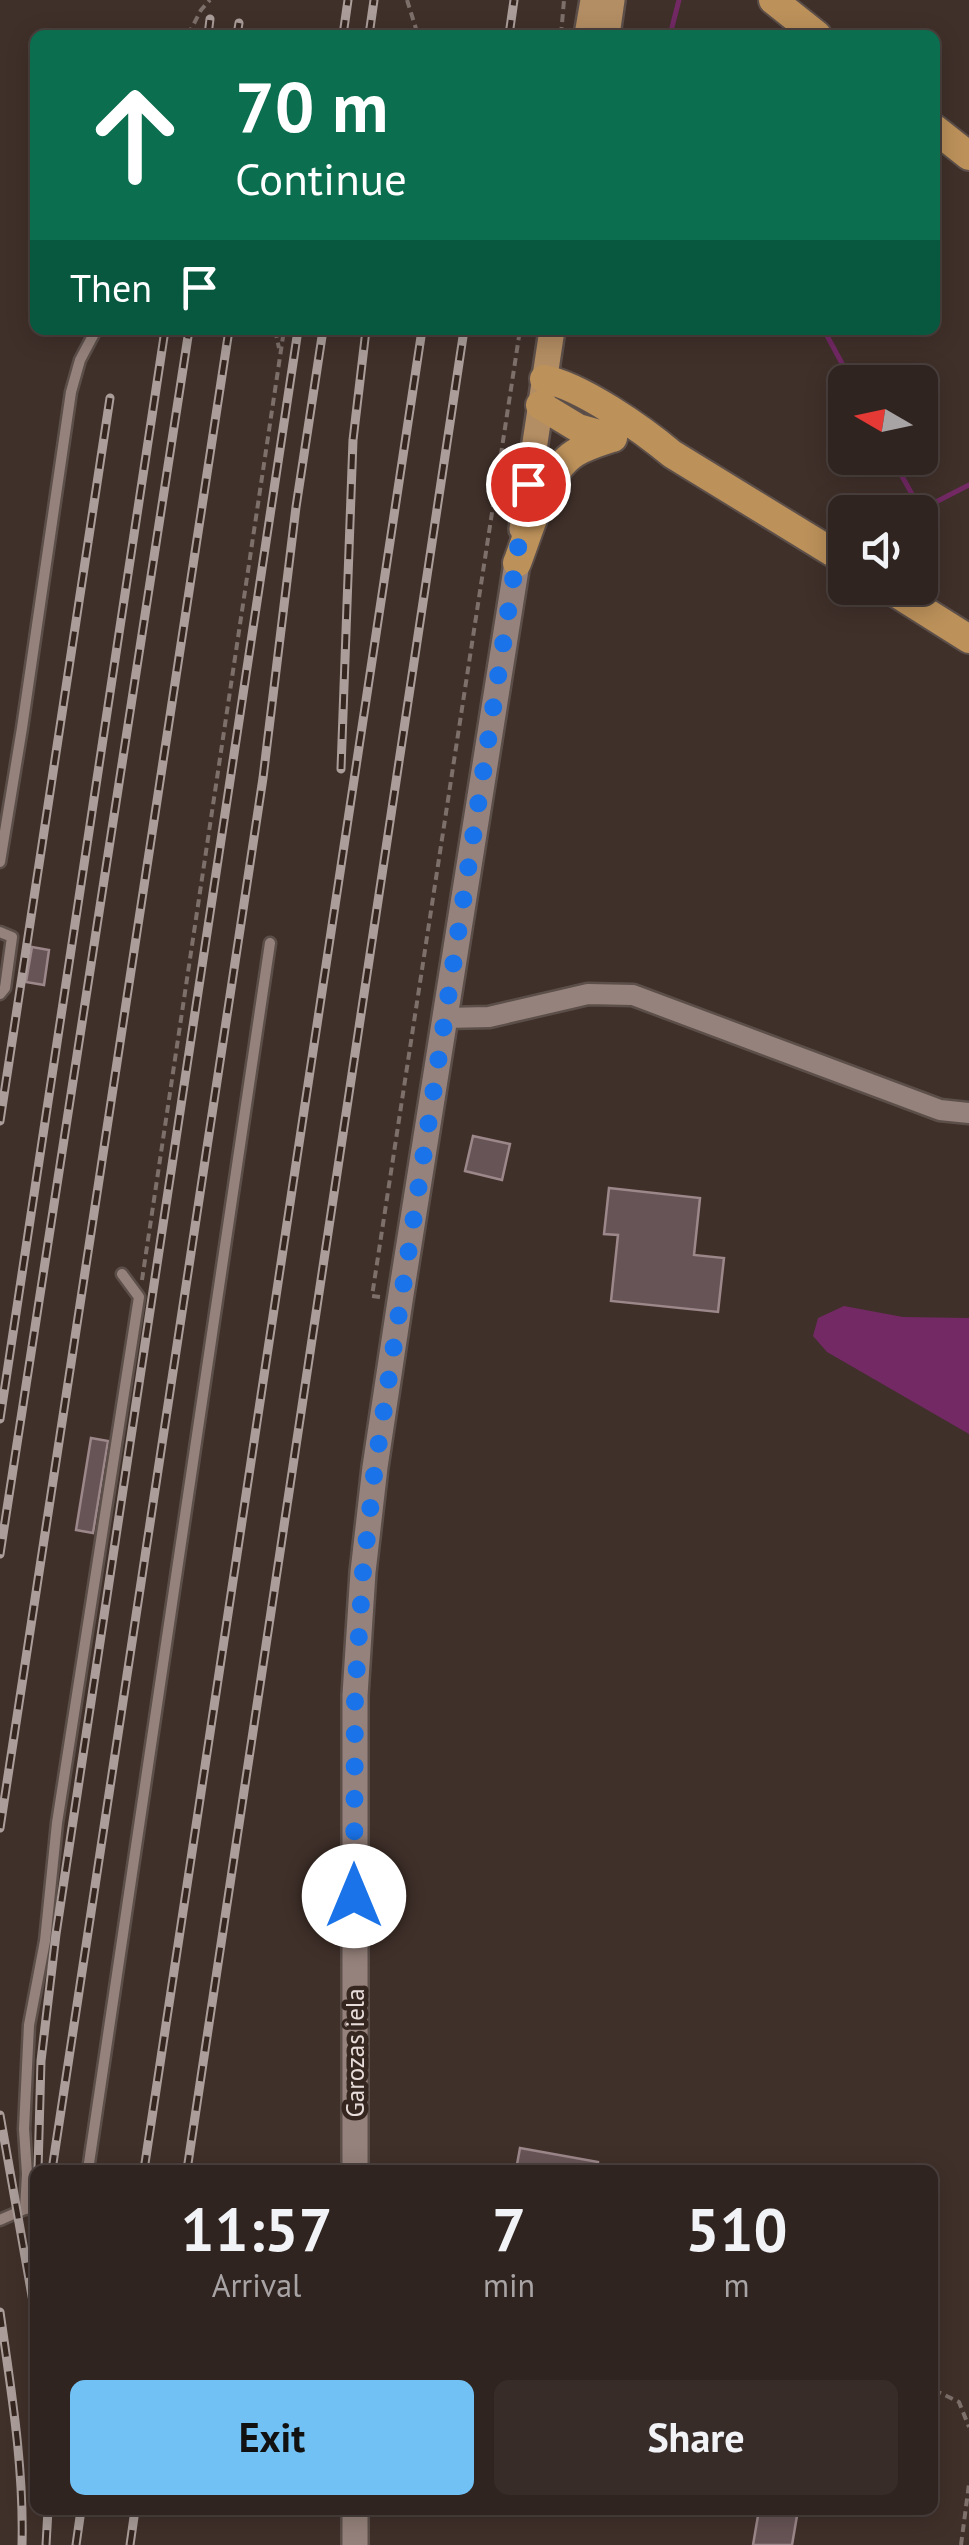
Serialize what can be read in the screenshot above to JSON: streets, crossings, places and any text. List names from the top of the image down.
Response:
{
  "streets": {
    "main road": ["Garozas iela"]
  },
  "north": "left",
  "page": {
    "turn": ["70 m", "Continue"],
    "then": "Then",
    "eta": [
      "11:57",
      "Arrival",
      "7",
      "min",
      "510",
      "m"
    ],
    "buttons": ["Exit", "Share"]
  }
}
